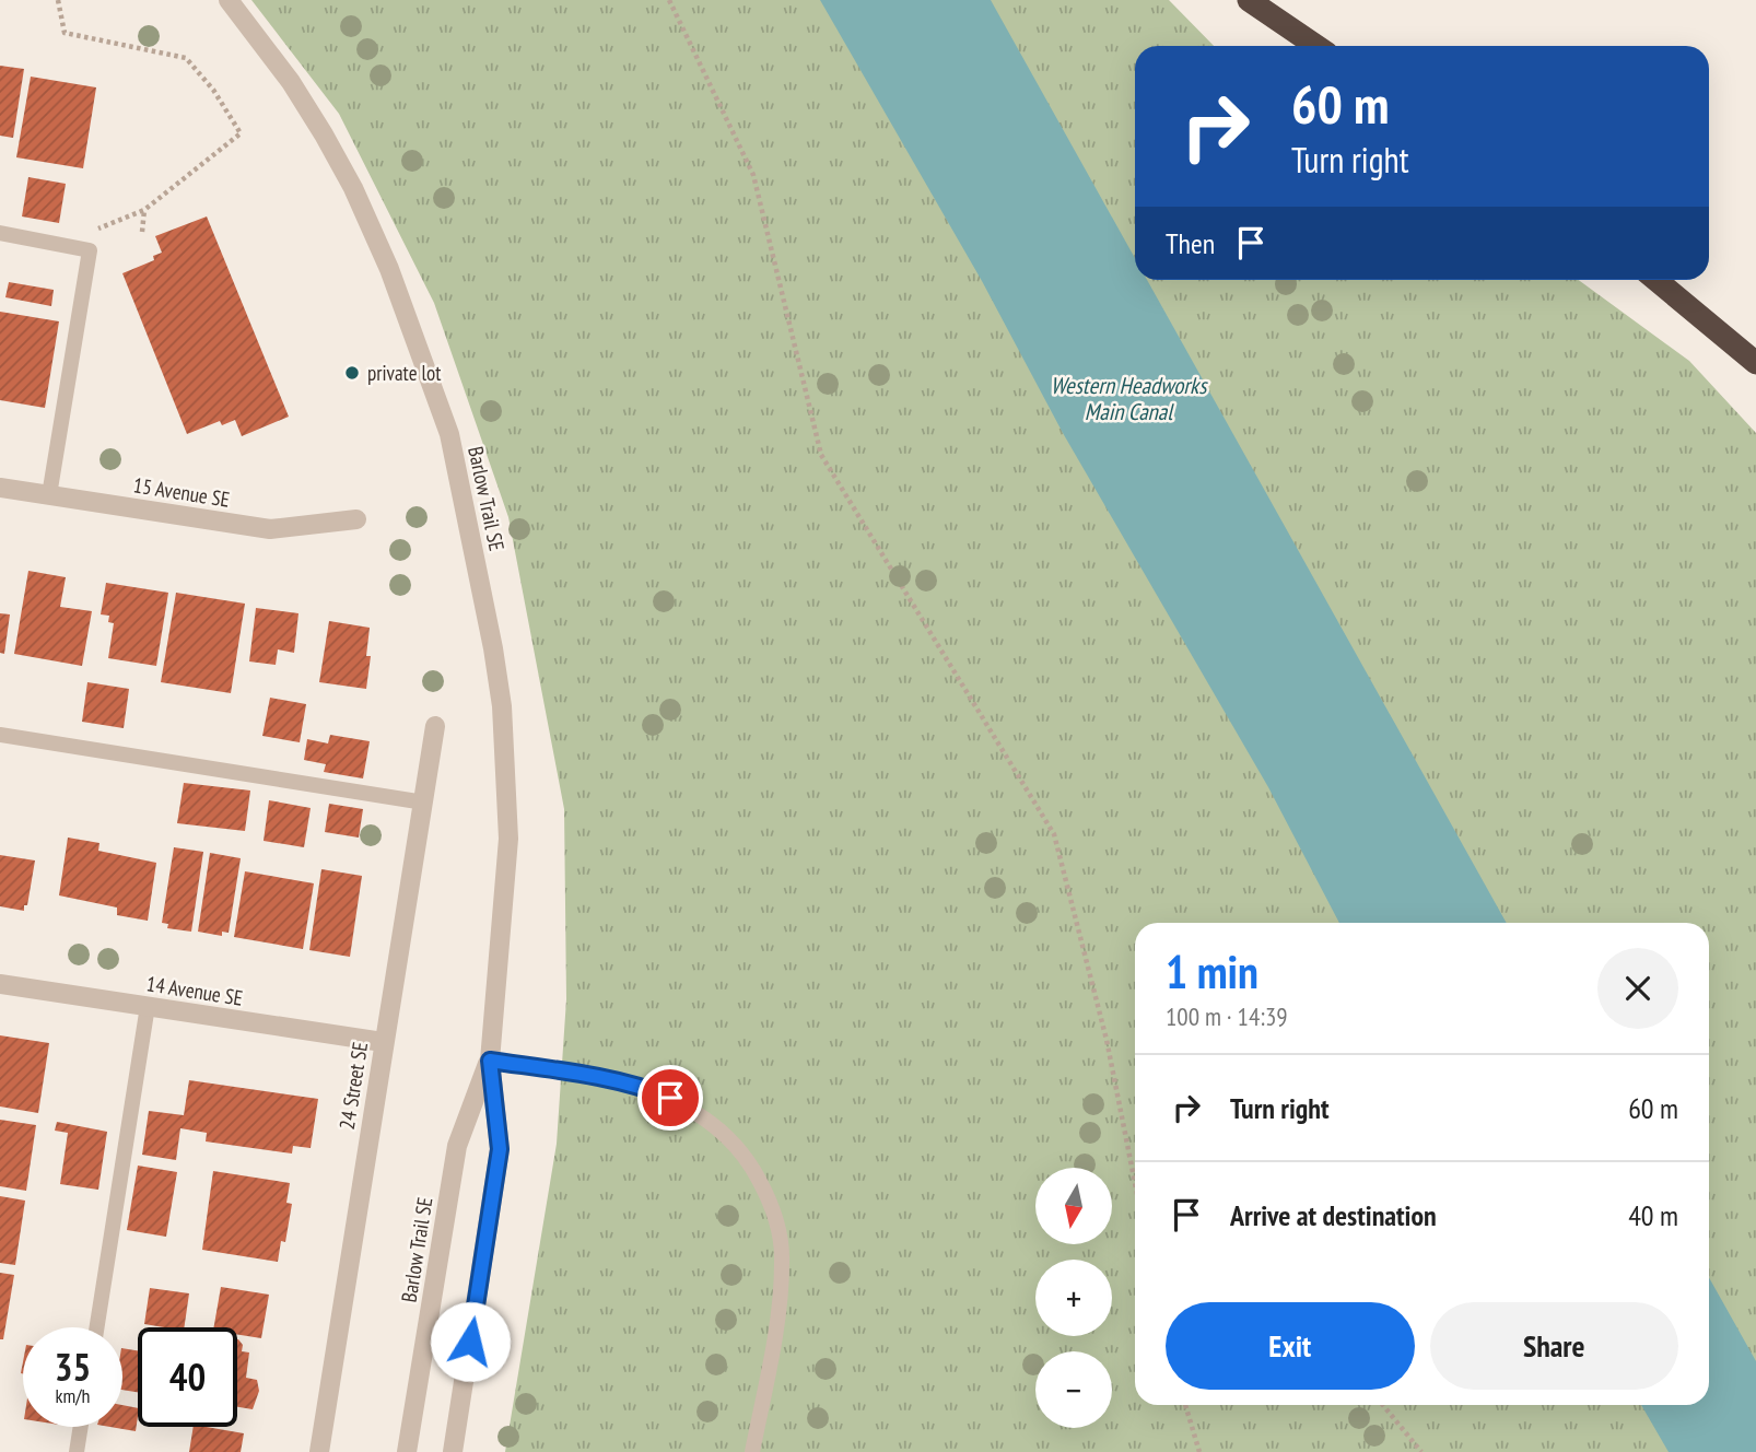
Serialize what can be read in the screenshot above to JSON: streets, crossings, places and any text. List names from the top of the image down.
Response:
{
  "streets": {
    "street": [
      "15 Avenue SE",
      "Barlow Trail SE",
      "14 Avenue SE",
      "24 Street SE"
    ]
  },
  "crossings": [
    ["14 Avenue SE", "24 Street SE"]
  ],
  "water": ["Western Headworks Main Canal"],
  "places": ["private lot"],
  "north": "bottom",
  "page": {
    "turn": ["60 m", "Turn right"],
    "then": "Then",
    "heading": ["1 min", "100 m · 14:39"],
    "list": [
      {
        "name": "Turn right",
        "value": "60 m"
      },
      {
        "name": "Arrive at destination",
        "value": "40 m"
      }
    ],
    "map_buttons": ["+", "−"],
    "buttons": ["Exit", "Share"],
    "speed": "35 km/h",
    "limit": "40"
  }
}
